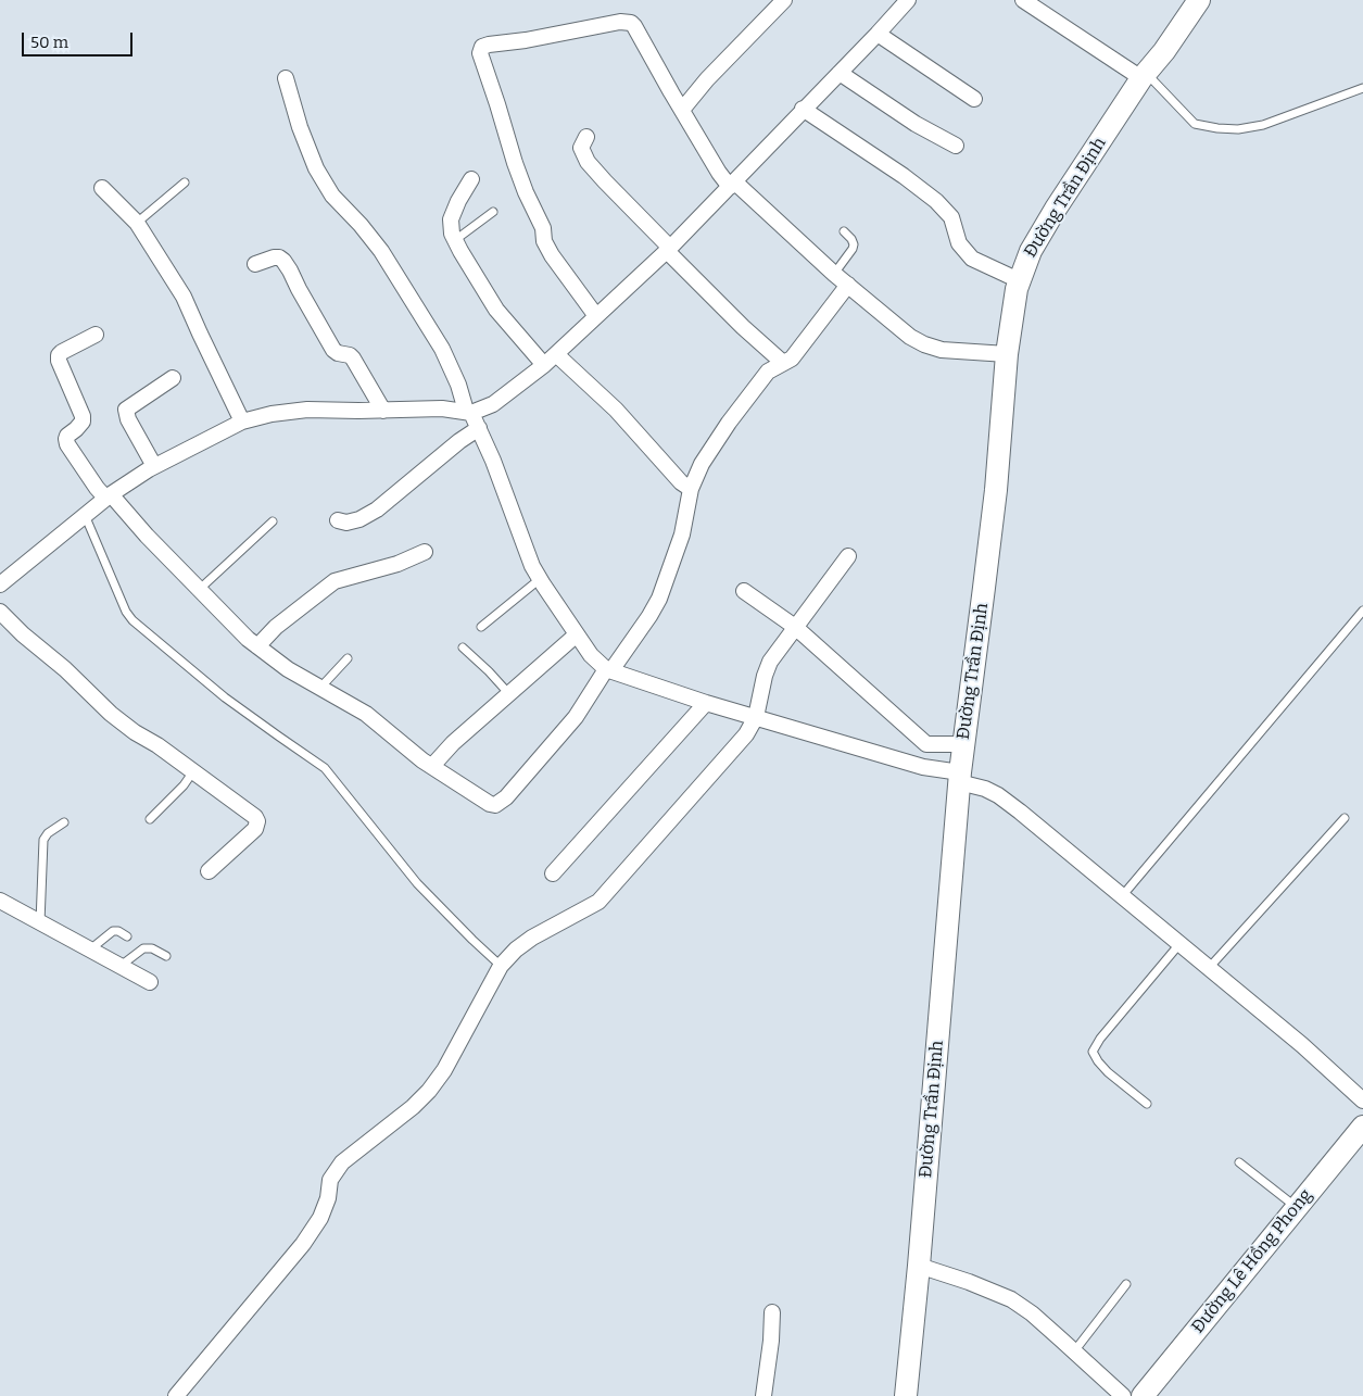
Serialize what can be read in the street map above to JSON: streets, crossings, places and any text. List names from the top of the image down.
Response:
{
  "streets": {
    "main road": ["Đường Trần Định", "Đường Lê Hồng Phong"]
  },
  "scale_bar": "50 m"
}
